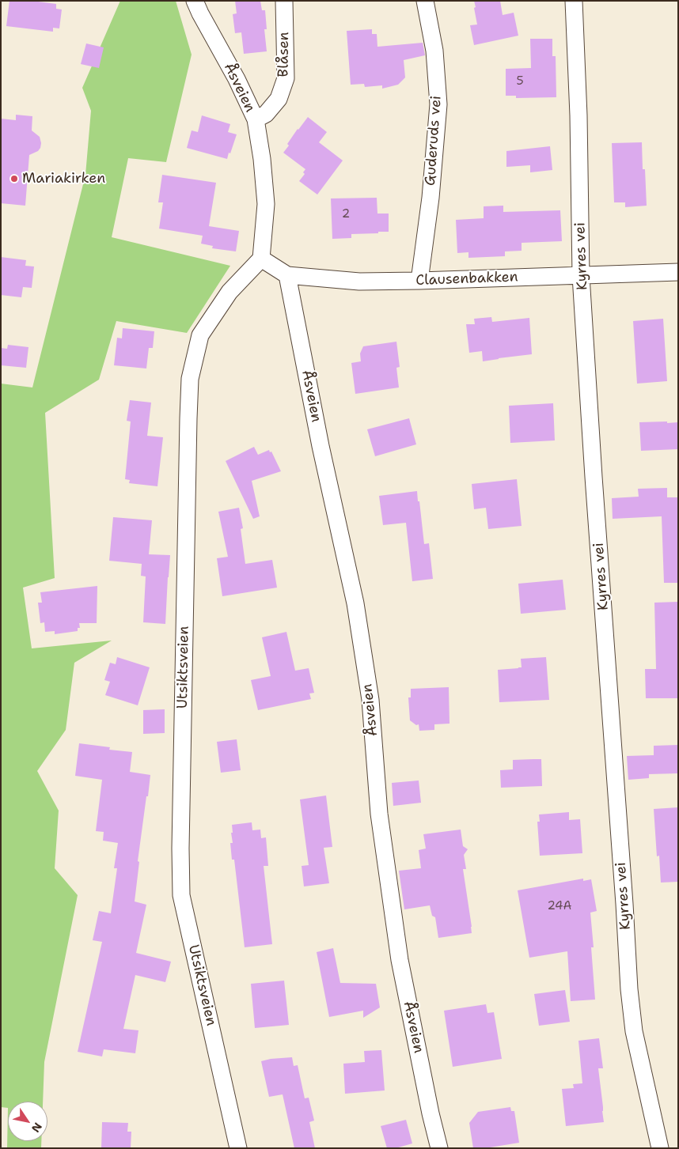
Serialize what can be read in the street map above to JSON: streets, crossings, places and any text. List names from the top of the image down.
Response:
{
  "streets": {
    "street": [
      "Blåsen",
      "Åsveien",
      "Guderuds vei",
      "Kyrres vei",
      "Clausenbakken",
      "Utsiktsveien"
    ]
  },
  "crossings": [
    ["Blåsen", "Åsveien"],
    ["Åsveien", "Clausenbakken"],
    ["Åsveien", "Utsiktsveien"],
    ["Guderuds vei", "Clausenbakken"],
    ["Kyrres vei", "Clausenbakken"],
    ["Clausenbakken", "Utsiktsveien"]
  ],
  "places": ["Mariakirken"],
  "house_numbers": ["5", "2", "24A"],
  "north": "bottom right"
}
